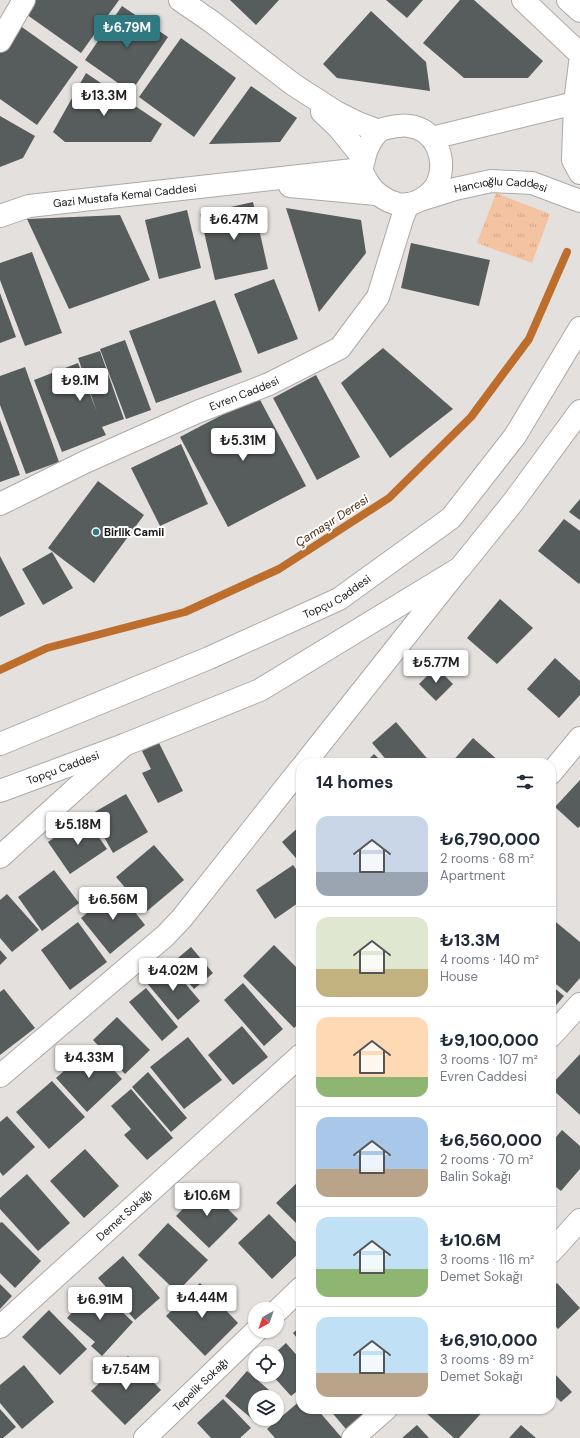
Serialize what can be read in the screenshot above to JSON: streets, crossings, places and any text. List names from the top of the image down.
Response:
{
  "streets": {
    "street": [
      "Hancıoğlu Caddesi",
      "Gazi Mustafa Kemal Caddesi",
      "Evren Caddesi",
      "Topçu Caddesi",
      "Demet Sokağı",
      "Tepelik Sokağı"
    ]
  },
  "crossings": [
    ["Hancıoğlu Caddesi", "Gazi Mustafa Kemal Caddesi"],
    ["Hancıoğlu Caddesi", "Evren Caddesi"],
    ["Gazi Mustafa Kemal Caddesi", "Evren Caddesi"]
  ],
  "water": ["Çamaşır Deresi"],
  "places": ["Birlik Camii"],
  "north": "bottom left",
  "page": {
    "price": [
      "₺6.79M",
      "₺13.3M",
      "₺6.47M",
      "₺9.1M",
      "₺5.31M",
      "₺5.77M",
      "₺5.18M",
      "₺6.56M",
      "₺4.02M",
      "₺4.33M",
      "₺10.6M",
      "₺4.44M",
      "₺6.91M",
      "₺7.54M"
    ],
    "heading": "14 homes",
    "list": [
      {
        "name": "₺6,790,000",
        "note": "2 rooms · 68 m² · Apartment"
      },
      {
        "name": "₺13.3M",
        "note": "4 rooms · 140 m² · House"
      },
      {
        "name": "₺9,100,000",
        "note": "3 rooms · 107 m² · Evren Caddesi"
      },
      {
        "name": "₺6,560,000",
        "note": "2 rooms · 70 m² · Balin Sokağı"
      },
      {
        "name": "₺10.6M",
        "note": "3 rooms · 116 m² · Demet Sokağı"
      },
      {
        "name": "₺6,910,000",
        "note": "3 rooms · 89 m² · Demet Sokağı"
      }
    ]
  }
}
